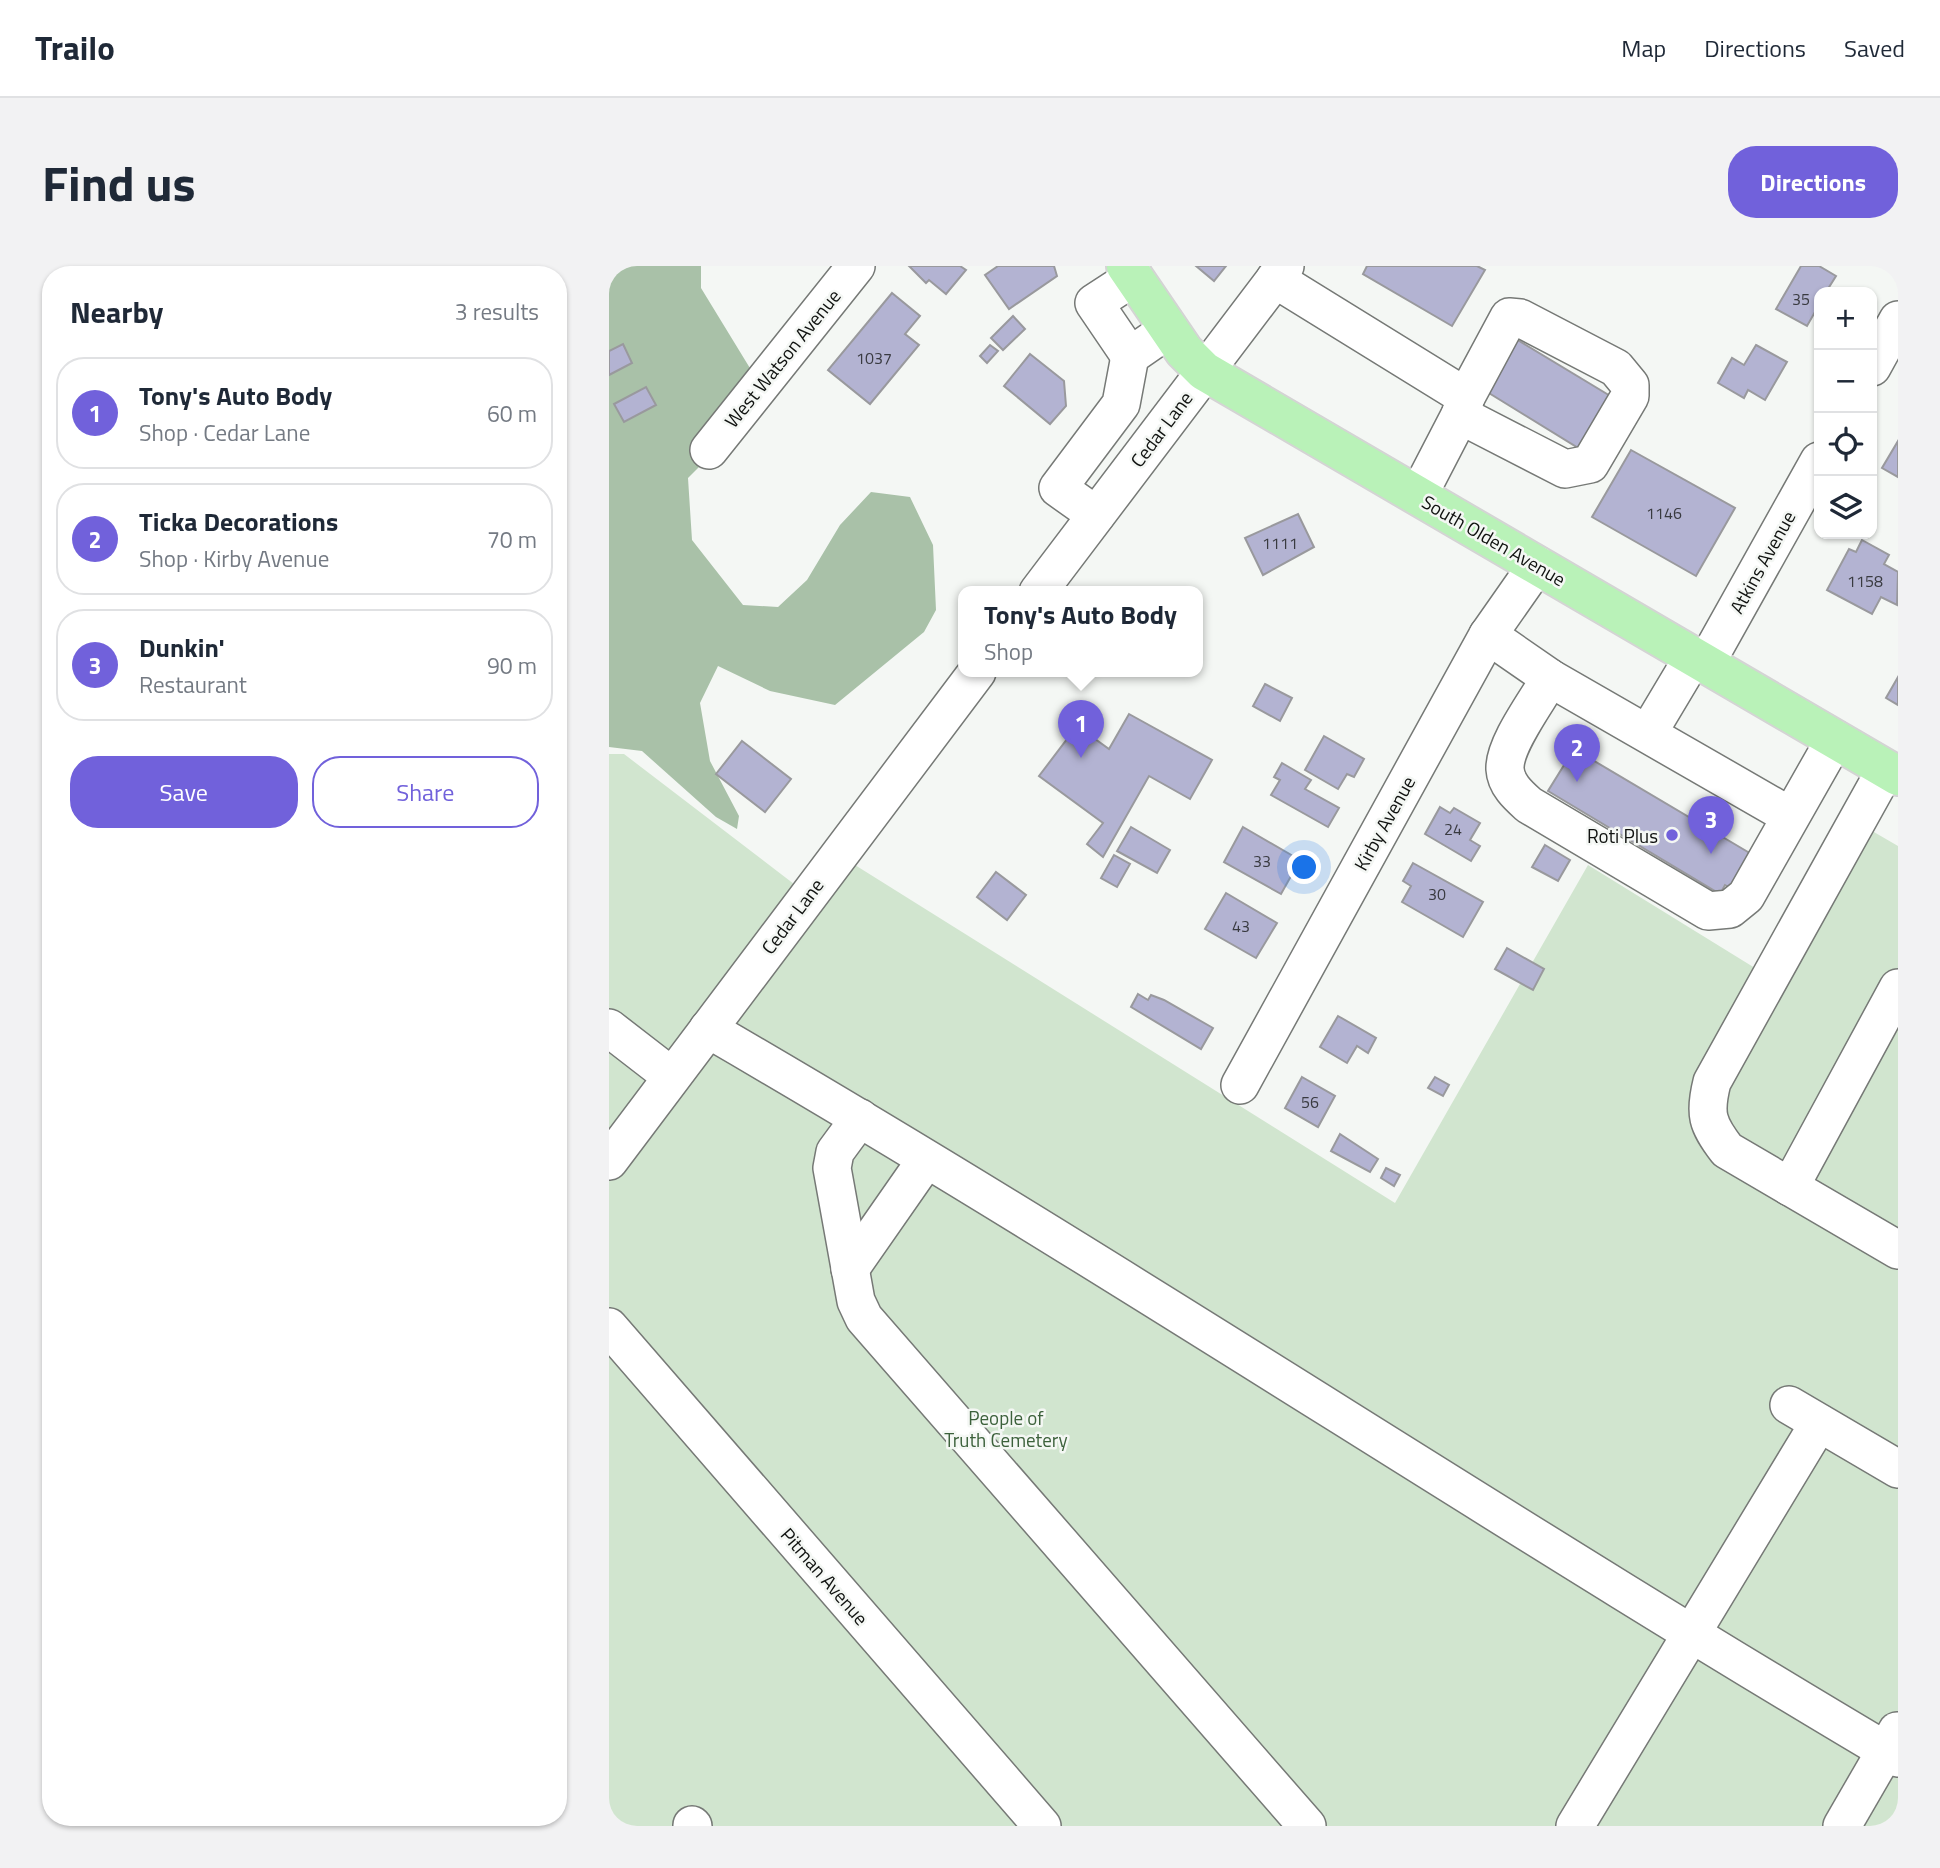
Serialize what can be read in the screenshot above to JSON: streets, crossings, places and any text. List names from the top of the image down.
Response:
{
  "streets": {
    "main road": ["South Olden Avenue"],
    "street": [
      "West Watson Avenue",
      "Cedar Lane",
      "Atkins Avenue",
      "Kirby Avenue",
      "Pitman Avenue"
    ]
  },
  "crossings": [
    ["Cedar Lane", "South Olden Avenue"],
    ["South Olden Avenue", "Atkins Avenue"],
    ["South Olden Avenue", "Kirby Avenue"]
  ],
  "parks": ["People of Truth Cemetery"],
  "places": ["Roti Plus"],
  "house_numbers": [
    "35",
    "1037",
    "1146",
    "1111",
    "1158",
    "24",
    "33",
    "30",
    "43",
    "56"
  ],
  "page": {
    "header": "Trailo",
    "nav": ["Map", "Directions", "Saved"],
    "title": "Find us",
    "buttons": [
      "Directions",
      ["Save", "Share"]
    ],
    "heading": ["Nearby", "3 results"],
    "map_buttons": ["+", "−"],
    "list": [
      {
        "mark": "1",
        "name": "Tony's Auto Body",
        "note": "Shop · Cedar Lane",
        "value": "60 m"
      },
      {
        "mark": "2",
        "name": "Ticka Decorations",
        "note": "Shop · Kirby Avenue",
        "value": "70 m"
      },
      {
        "mark": "3",
        "name": "Dunkin'",
        "note": "Restaurant",
        "value": "90 m"
      }
    ],
    "popup": ["Tony's Auto Body", "Shop"],
    "pins": ["1", "2", "3"]
  }
}
